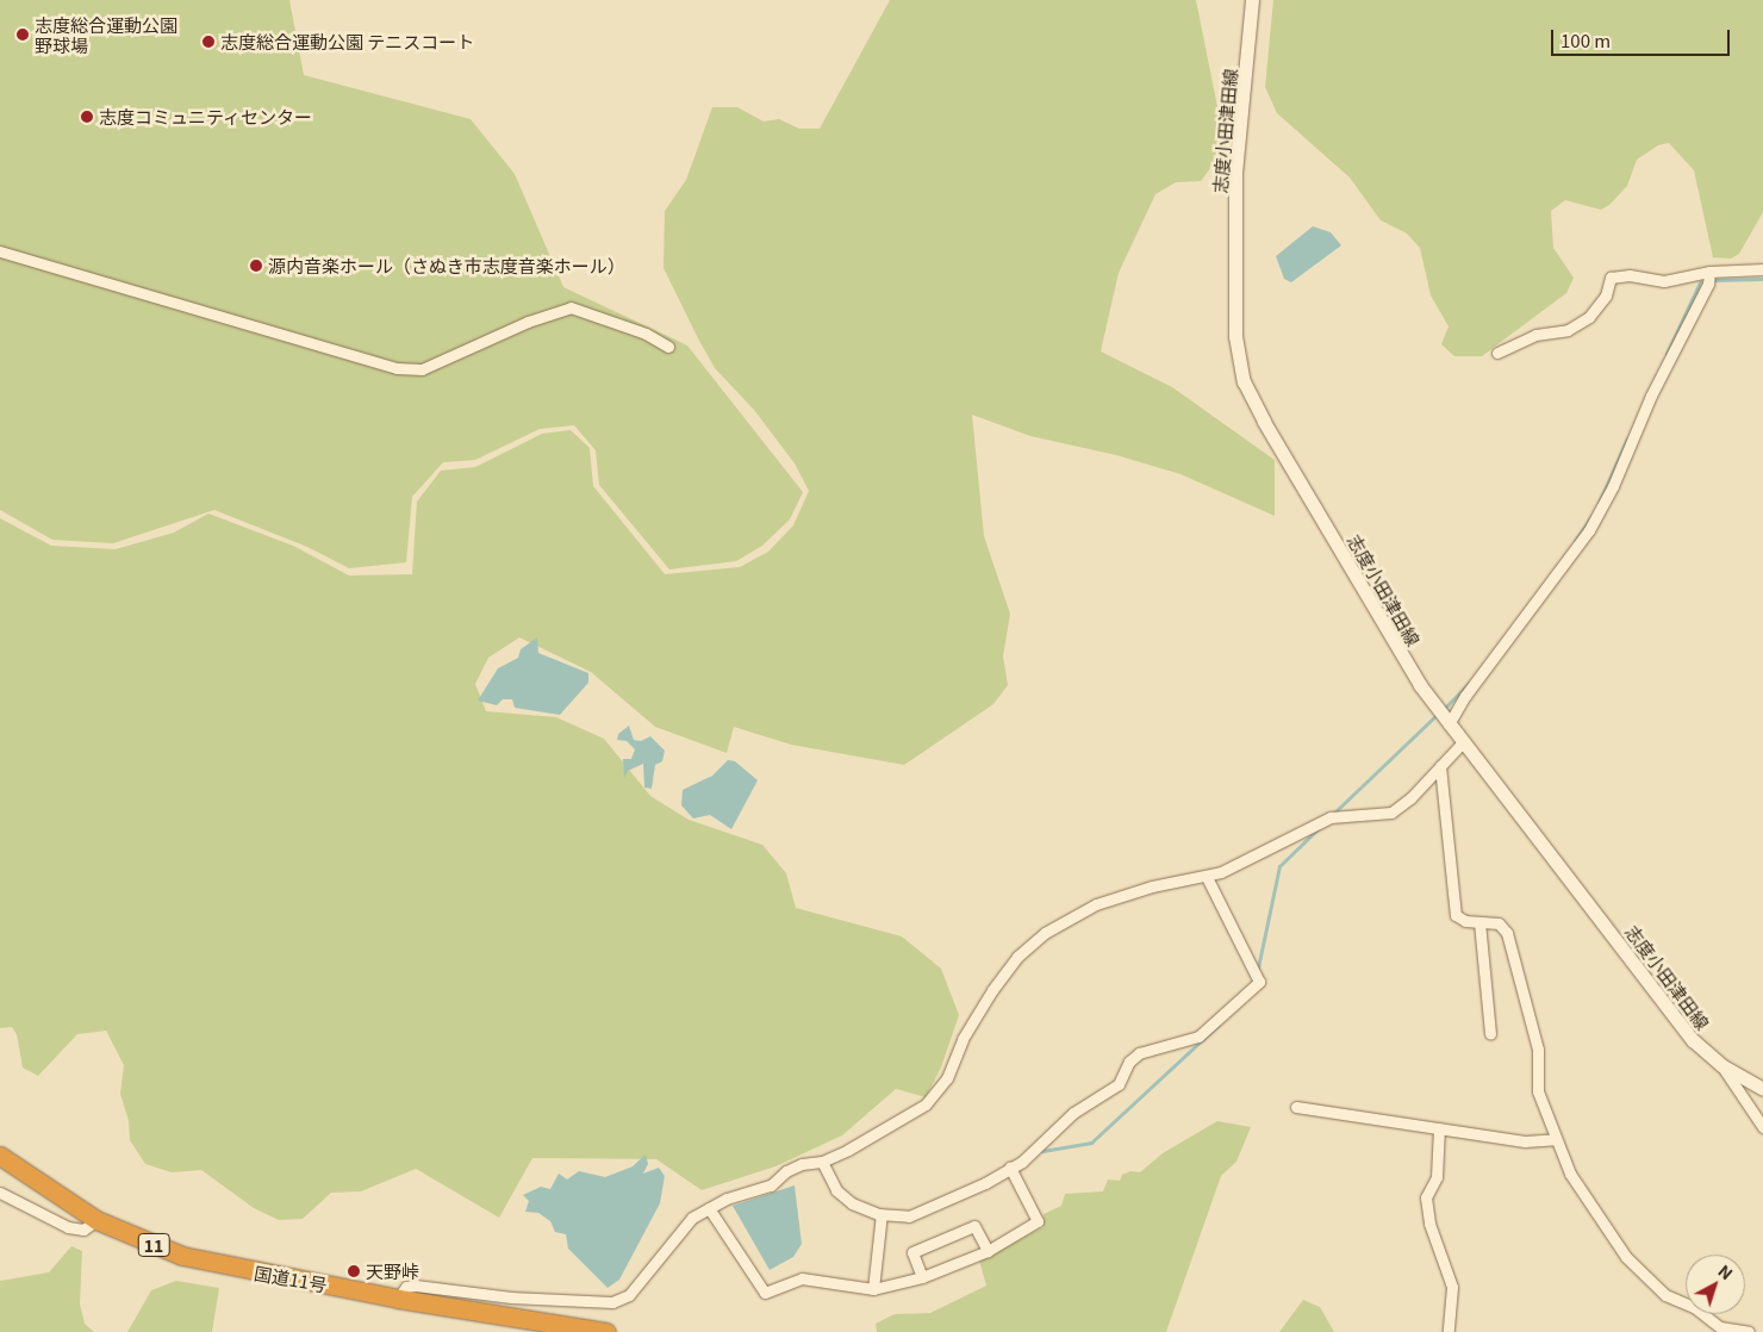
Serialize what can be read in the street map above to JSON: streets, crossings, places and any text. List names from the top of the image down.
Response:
{
  "streets": {
    "highway": ["11", "国道11号"],
    "main road": ["志度小田津田線"]
  },
  "places": [
    "志度総合運動公園 野球場",
    "志度総合運動公園 テニスコート",
    "志度コミュニティセンター",
    "源内音楽ホール（さぬき市志度音楽ホール）",
    "天野峠"
  ],
  "scale_bar": "100 m",
  "north": "top right"
}
